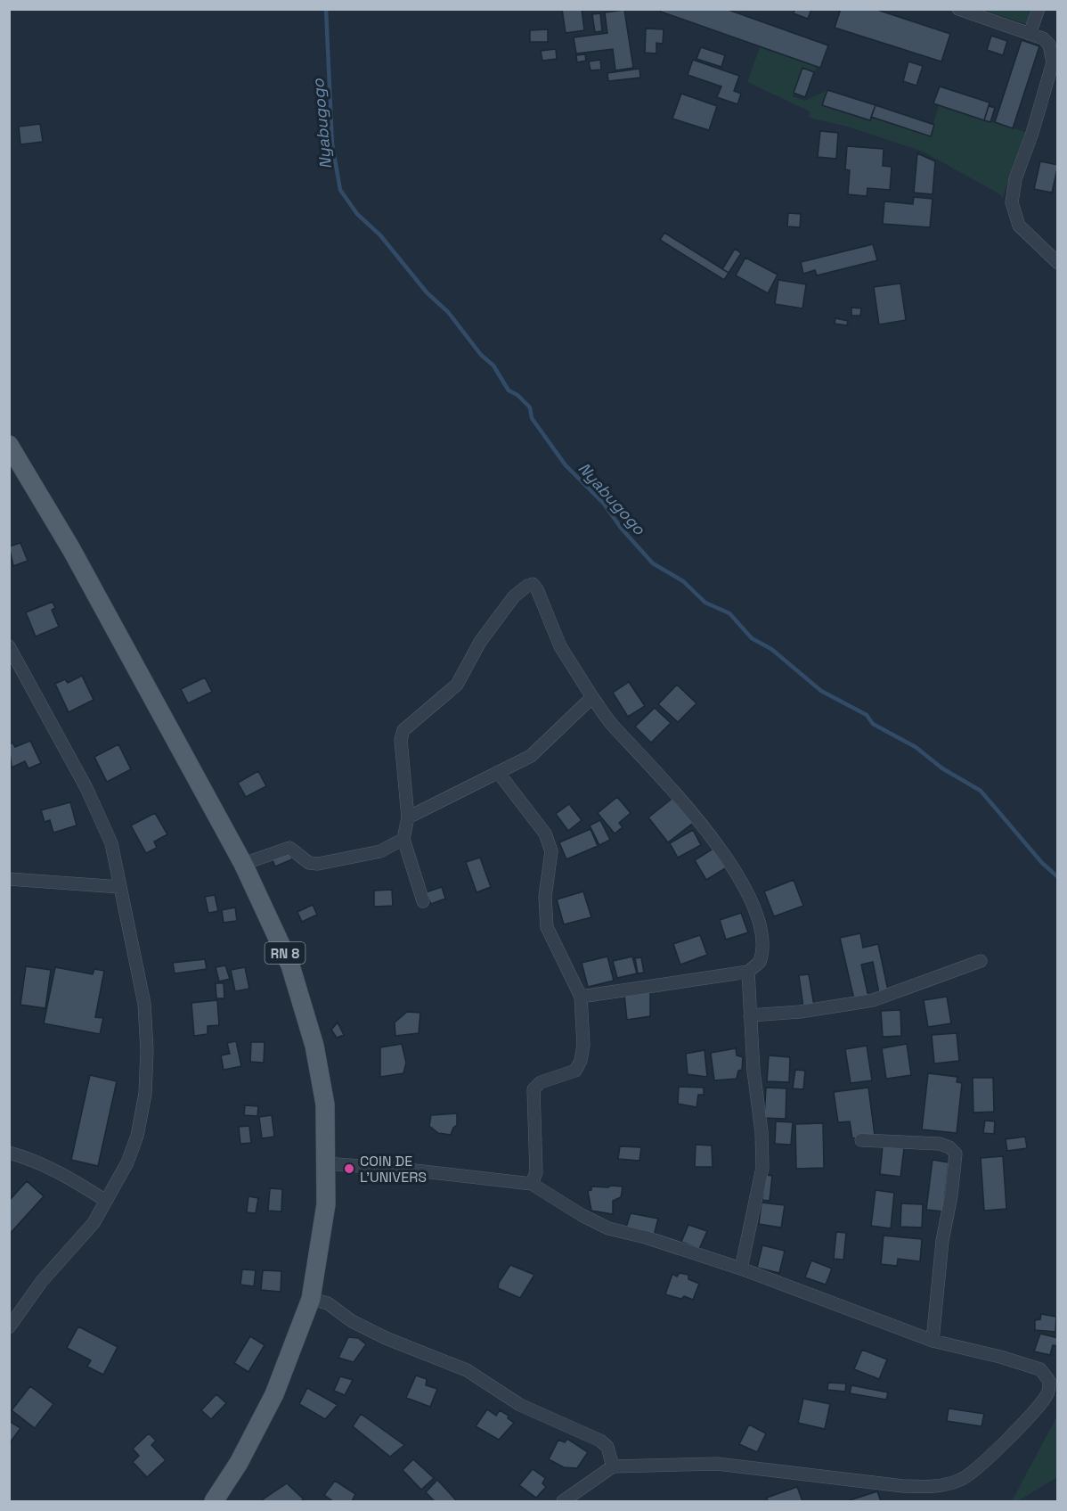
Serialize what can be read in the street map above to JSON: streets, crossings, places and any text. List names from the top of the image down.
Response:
{
  "streets": {
    "main road": ["RN 8"]
  },
  "water": ["Nyabugogo"],
  "places": ["COIN DE L'UNIVERS"]
}
